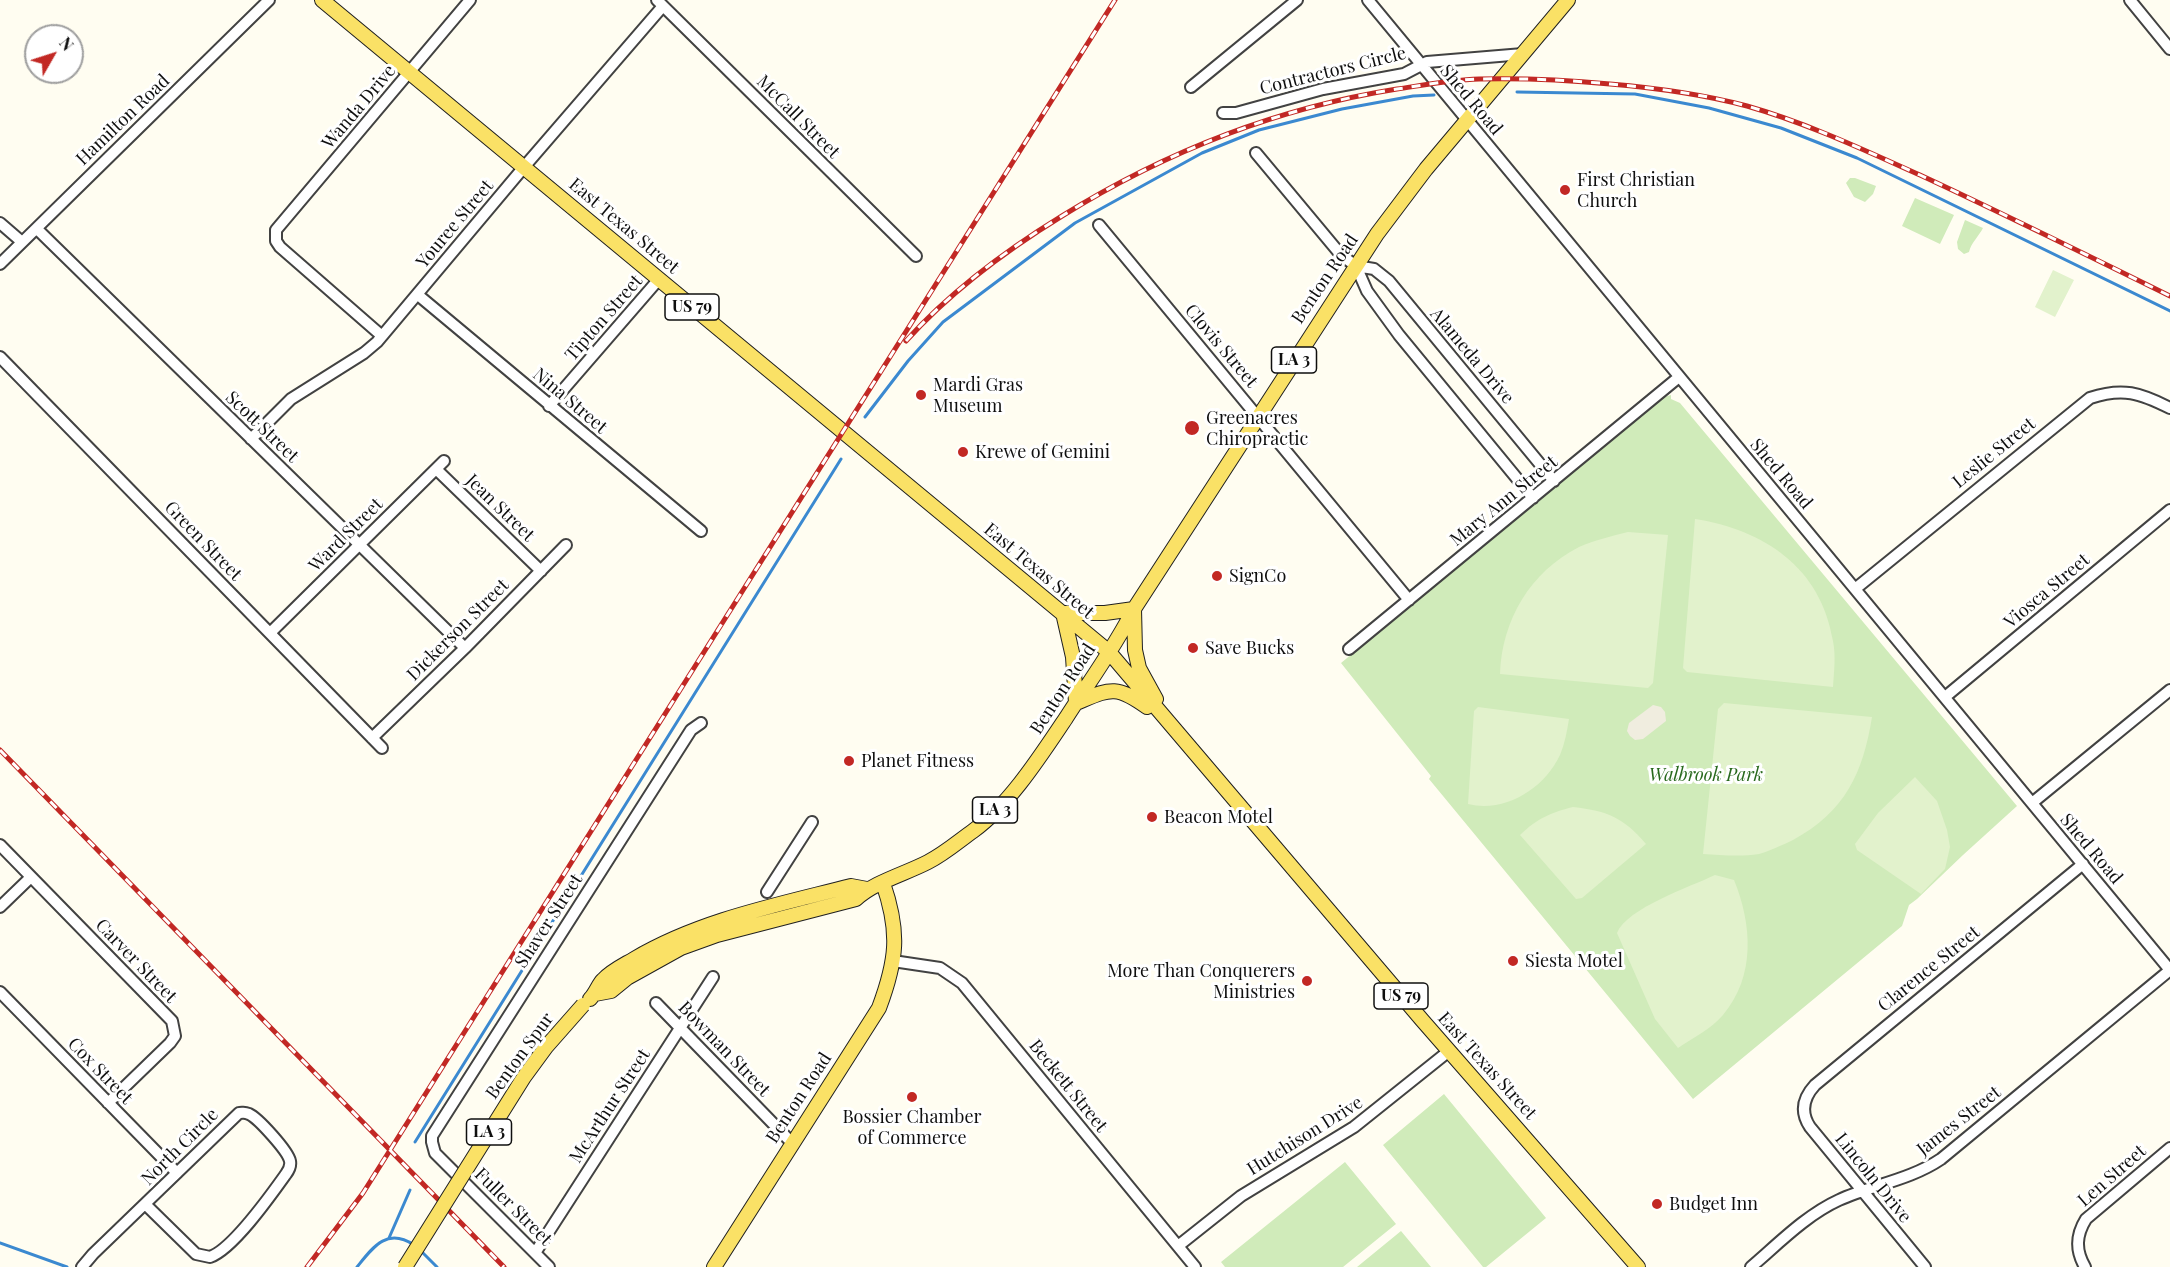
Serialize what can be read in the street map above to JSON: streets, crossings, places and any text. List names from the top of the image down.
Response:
{
  "streets": {
    "main road": [
      "East Texas Street",
      "Benton Road",
      "US 79",
      "LA 3",
      "Benton Spur"
    ],
    "street": [
      "Contractors Circle",
      "Shed Road",
      "Wanda Drive",
      "McCall Street",
      "Hamilton Road",
      "Youree Street",
      "Tipton Street",
      "Clovis Street",
      "Alameda Drive",
      "Nina Street",
      "Scott Street",
      "Leslie Street",
      "Mary Ann Street",
      "Jean Street",
      "Ward Street",
      "Green Street",
      "Viosca Street",
      "Dickerson Street",
      "Shaver Street",
      "Carver Street",
      "Clarence Street",
      "Bowman Street",
      "Cox Street",
      "Beckett Street",
      "McArthur Street",
      "James Street",
      "Hutchison Drive",
      "North Circle",
      "Len Street",
      "Lincoln Drive",
      "Fuller Street"
    ]
  },
  "crossings": [
    ["Contractors Circle", "Shed Road"],
    ["Contractors Circle", "Benton Road"],
    ["Shed Road", "Benton Road"],
    ["Shed Road", "Leslie Street"],
    ["Shed Road", "Mary Ann Street"],
    ["Shed Road", "Viosca Street"],
    ["Shed Road", "Clarence Street"],
    ["Shed Road", "James Street"],
    ["Wanda Drive", "Youree Street"],
    ["Wanda Drive", "East Texas Street"],
    ["McCall Street", "Youree Street"],
    ["Hamilton Road", "Scott Street"],
    ["Youree Street", "East Texas Street"],
    ["Youree Street", "Nina Street"],
    ["Youree Street", "Scott Street"],
    ["East Texas Street", "Benton Road"],
    ["East Texas Street", "Tipton Street"],
    ["East Texas Street", "Hutchison Drive"],
    ["Benton Road", "Clovis Street"],
    ["Benton Road", "Alameda Drive"],
    ["Benton Road", "Bowman Street"],
    ["Benton Road", "Benton Spur"],
    ["Benton Road", "Beckett Street"],
    ["Tipton Street", "Nina Street"],
    ["Clovis Street", "Mary Ann Street"],
    ["Alameda Drive", "Mary Ann Street"],
    ["Scott Street", "Ward Street"],
    ["Scott Street", "Dickerson Street"],
    ["Jean Street", "Ward Street"],
    ["Jean Street", "Dickerson Street"],
    ["Ward Street", "Green Street"],
    ["Green Street", "Dickerson Street"],
    ["Shaver Street", "Fuller Street"],
    ["Carver Street", "Cox Street"],
    ["Clarence Street", "Lincoln Drive"],
    ["Bowman Street", "McArthur Street"],
    ["Cox Street", "North Circle"],
    ["Beckett Street", "Hutchison Drive"],
    ["McArthur Street", "Fuller Street"],
    ["James Street", "Lincoln Drive"]
  ],
  "parks": ["Walbrook Park"],
  "places": [
    "First Christian Church",
    "Mardi Gras Museum",
    "Greenacres Chiropractic",
    "Krewe of Gemini",
    "SignCo",
    "Save Bucks",
    "Planet Fitness",
    "Beacon Motel",
    "Siesta Motel",
    "More Than Conquerers Ministries",
    "Bossier Chamber of Commerce",
    "Budget Inn"
  ],
  "north": "top right"
}
